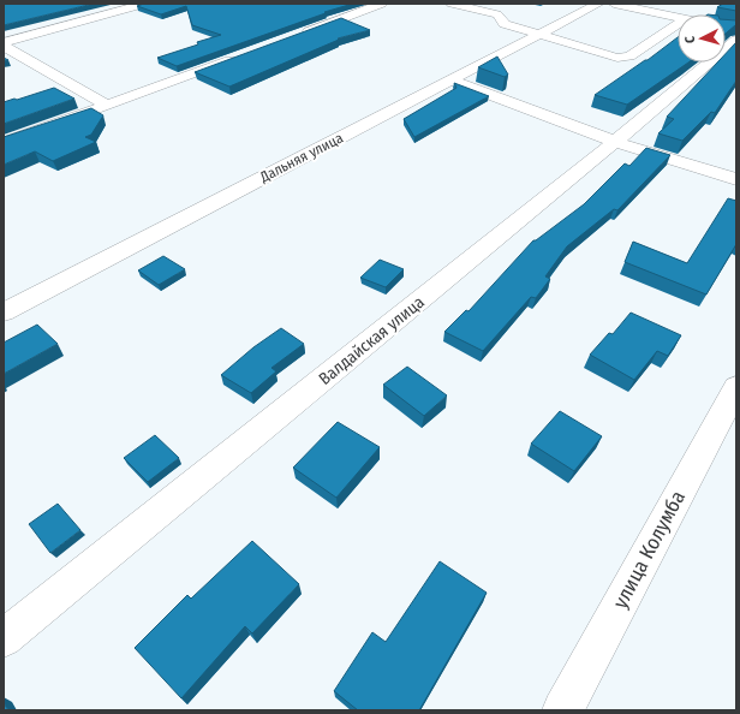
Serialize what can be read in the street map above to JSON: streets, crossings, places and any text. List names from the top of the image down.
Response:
{
  "streets": {
    "street": ["Дальняя улица", "Валдайская улица", "улица Колумба"]
  },
  "north": "left"
}
